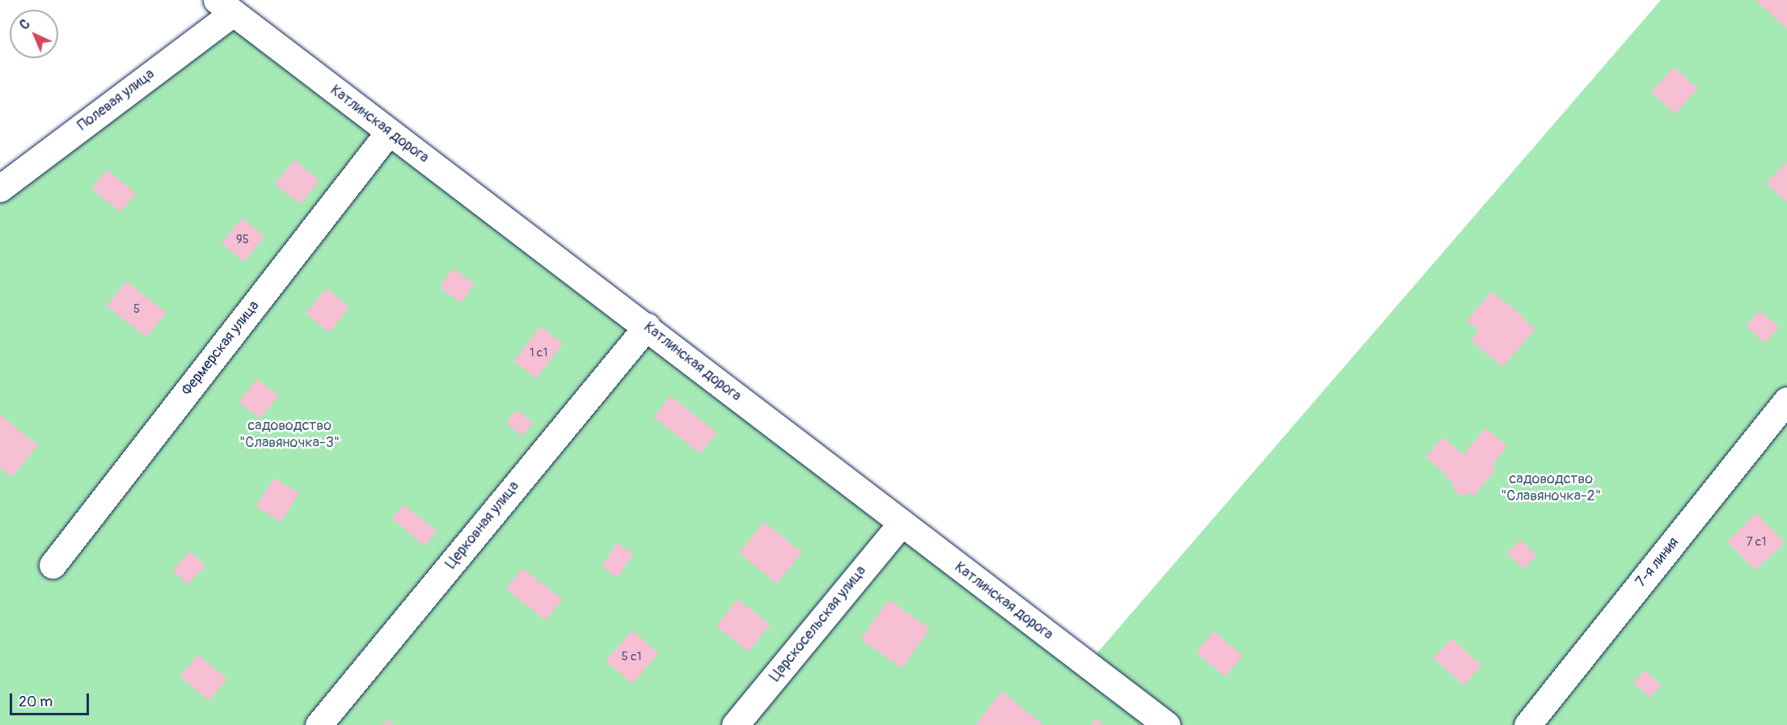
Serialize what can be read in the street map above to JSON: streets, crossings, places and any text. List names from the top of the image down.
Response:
{
  "streets": {
    "street": [
      "Полевая улица",
      "Катлинская дорога",
      "Фермерская улица",
      "Церковная улица",
      "7-я линия",
      "Царскосельская улица"
    ]
  },
  "crossings": [
    ["Полевая улица", "Катлинская дорога"],
    ["Катлинская дорога", "Фермерская улица"],
    ["Катлинская дорога", "Церковная улица"],
    ["Катлинская дорога", "Царскосельская улица"]
  ],
  "parks": ["садоводство \"Славяночка-3\"", "садоводство \"Славяночка-2\""],
  "house_numbers": [
    "95",
    "5",
    "1 с1",
    "7 с1",
    "5 с1"
  ],
  "scale_bar": "20 m",
  "north": "top left"
}
